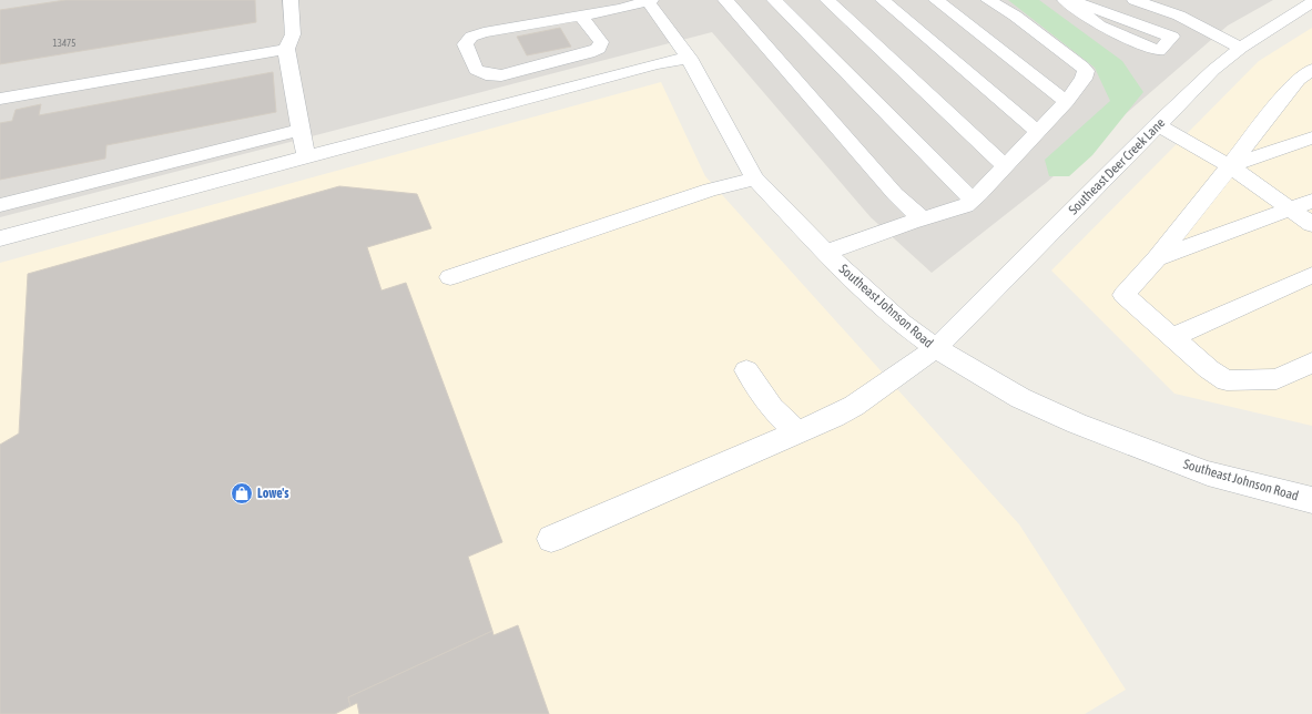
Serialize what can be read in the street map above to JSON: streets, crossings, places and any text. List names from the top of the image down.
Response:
{
  "streets": {
    "street": ["Southeast Deer Creek Lane", "Southeast Johnson Road"]
  },
  "crossings": [
    ["Southeast Deer Creek Lane", "Southeast Johnson Road"]
  ],
  "places": {
    "shop": ["Lowe's"]
  },
  "house_numbers": ["13475"]
}
